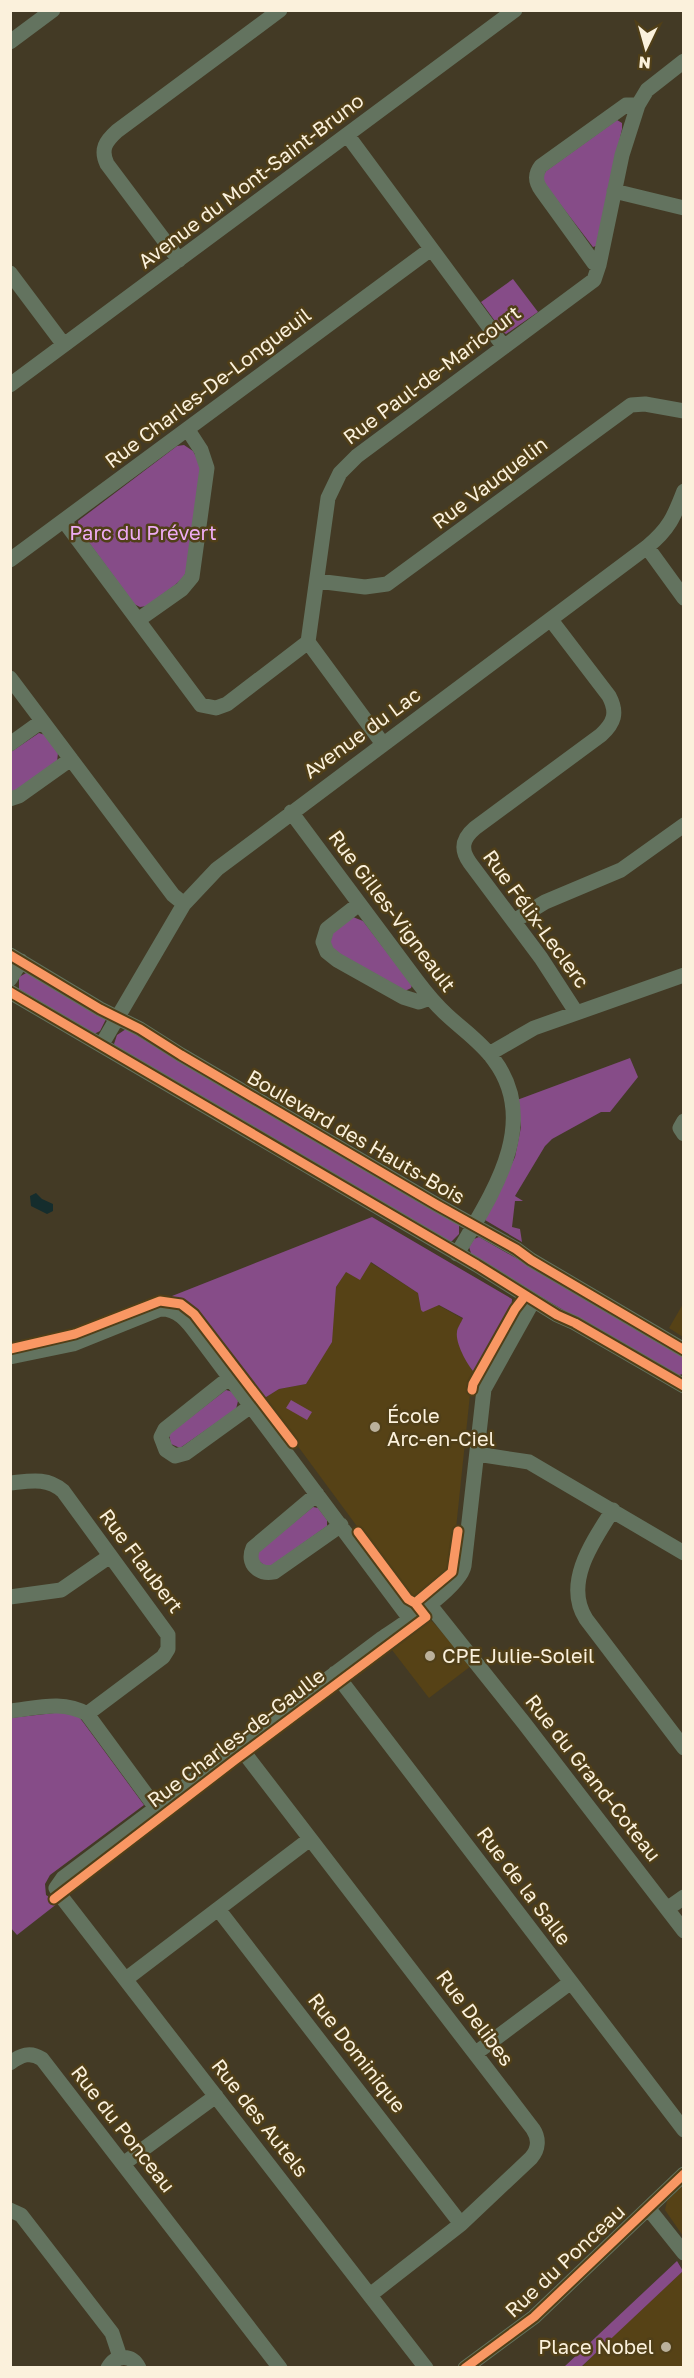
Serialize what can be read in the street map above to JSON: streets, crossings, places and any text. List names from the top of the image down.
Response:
{
  "streets": {
    "street": [
      "Avenue du Mont-Saint-Bruno",
      "Rue Paul-de-Maricourt",
      "Rue Charles-De-Longueuil",
      "Rue Vauquelin",
      "Avenue du Lac",
      "Rue Gilles-Vigneault",
      "Rue Félix-Leclerc",
      "Boulevard des Hauts-Bois",
      "Rue Flaubert",
      "Rue Charles-de-Gaulle",
      "Rue du Grand-Coteau",
      "Rue de la Salle",
      "Rue Delibes",
      "Rue Dominique",
      "Rue des Autels",
      "Rue du Ponceau"
    ]
  },
  "crossings": [
    ["Rue Paul-de-Maricourt", "Rue Vauquelin"],
    ["Avenue du Lac", "Rue Gilles-Vigneault"],
    ["Avenue du Lac", "Rue Félix-Leclerc"],
    ["Avenue du Lac", "Boulevard des Hauts-Bois"],
    ["Rue Gilles-Vigneault", "Boulevard des Hauts-Bois"],
    ["Rue Charles-de-Gaulle", "Rue du Grand-Coteau"],
    ["Rue Charles-de-Gaulle", "Rue de la Salle"],
    ["Rue Charles-de-Gaulle", "Rue Delibes"],
    ["Rue Charles-de-Gaulle", "Rue des Autels"],
    ["Rue Delibes", "Rue Dominique"],
    ["Rue Delibes", "Rue des Autels"]
  ],
  "parks": ["Parc du Prévert"],
  "places": ["École Arc-en-Ciel", "CPE Julie-Soleil", "Place Nobel"],
  "north": "bottom"
}
